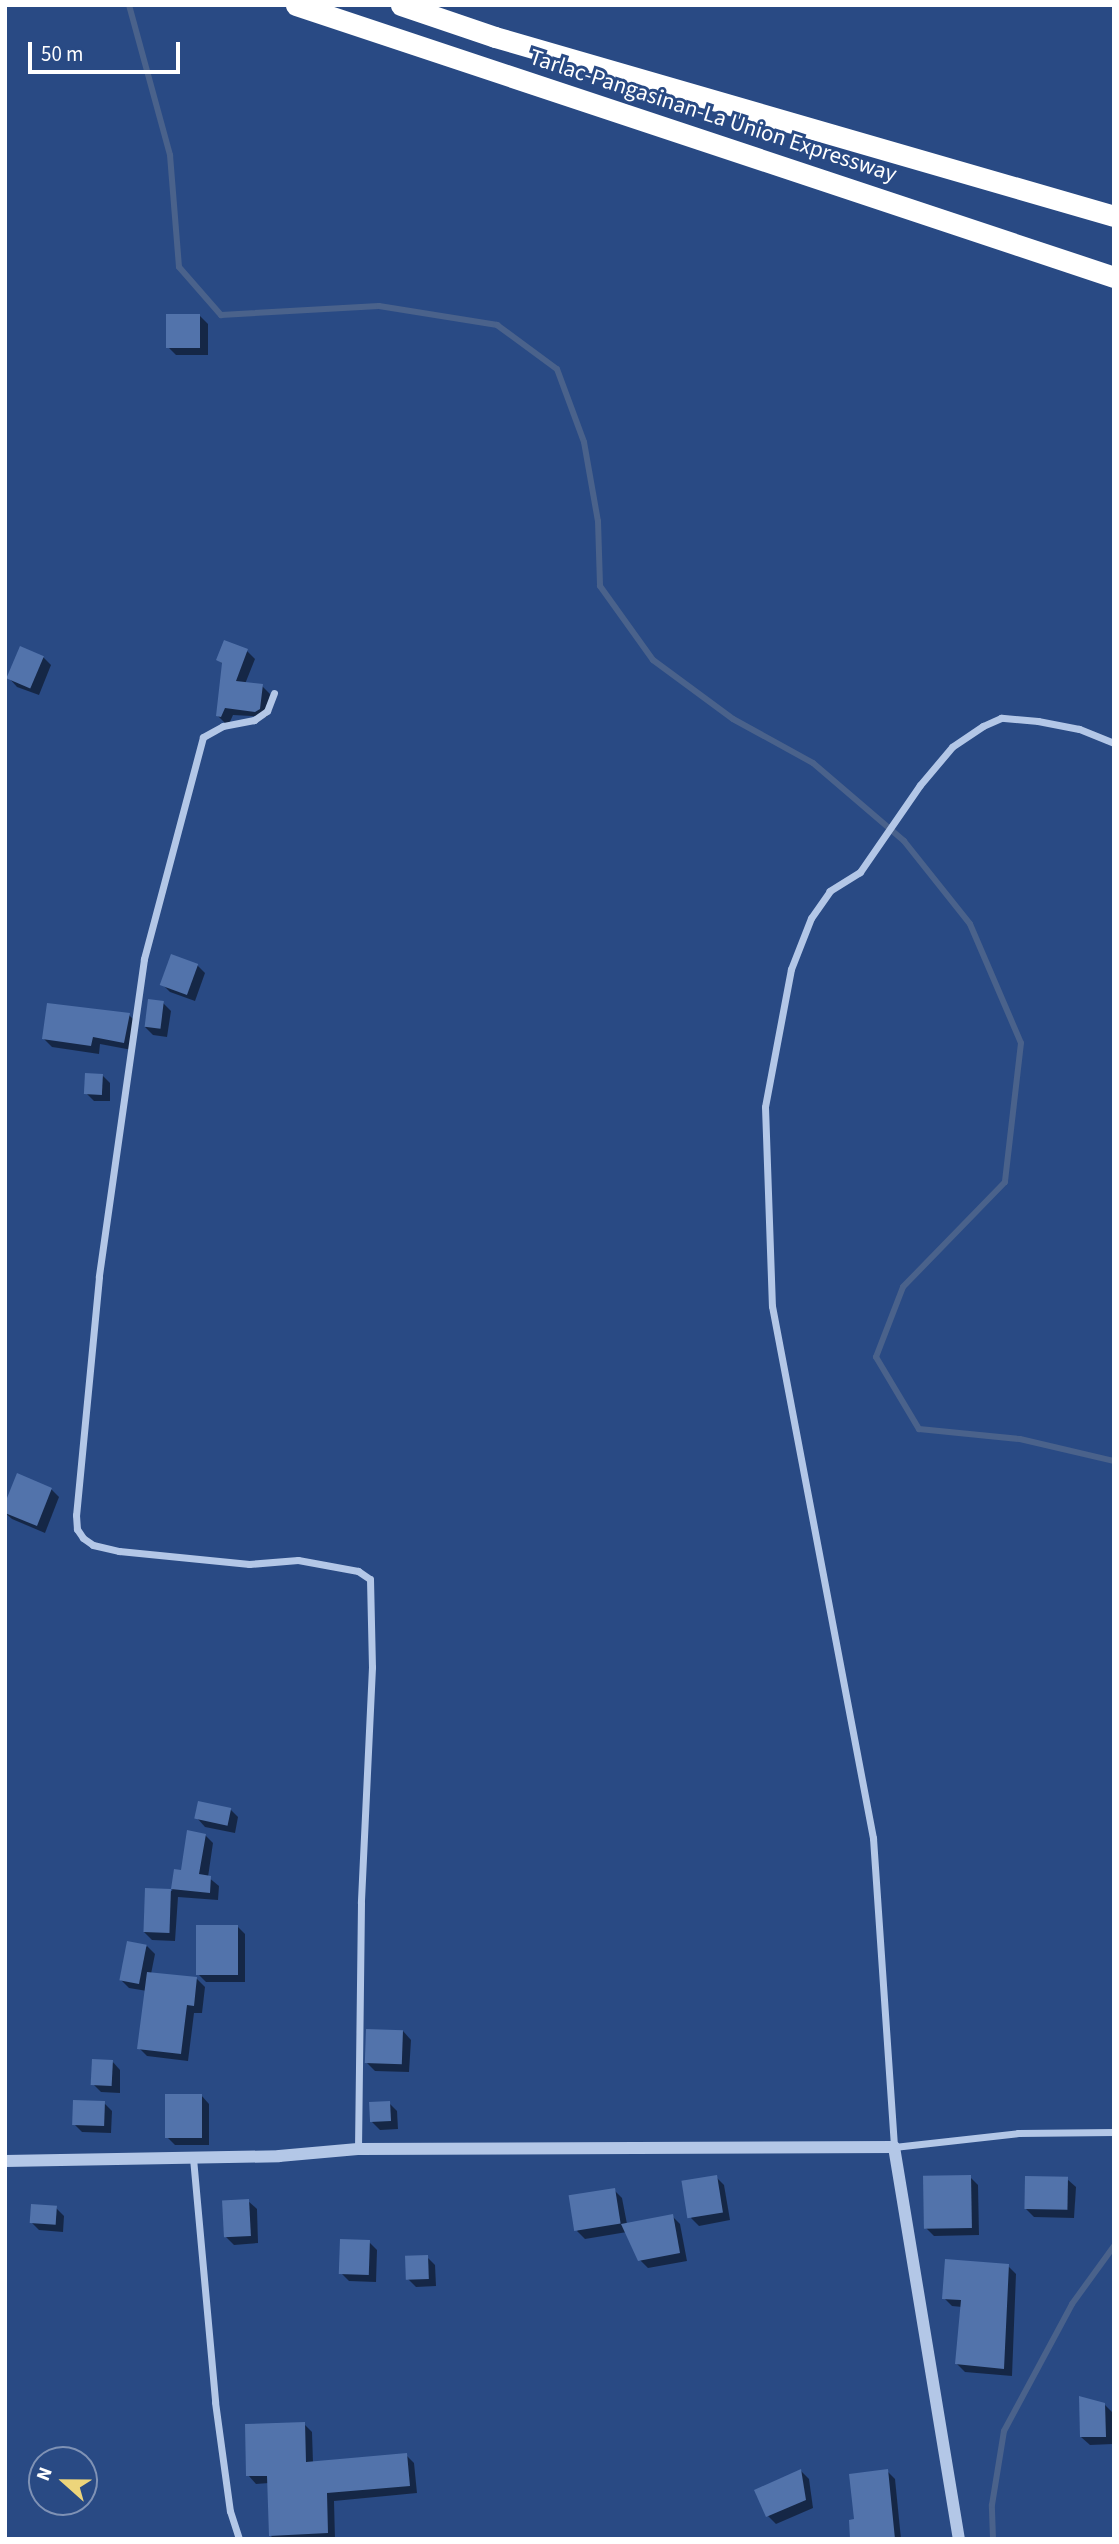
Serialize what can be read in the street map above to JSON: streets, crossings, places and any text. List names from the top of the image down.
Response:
{
  "streets": {
    "highway": ["Tarlac-Pangasinan-La Union Expressway"]
  },
  "scale_bar": "50 m",
  "north": "left"
}
